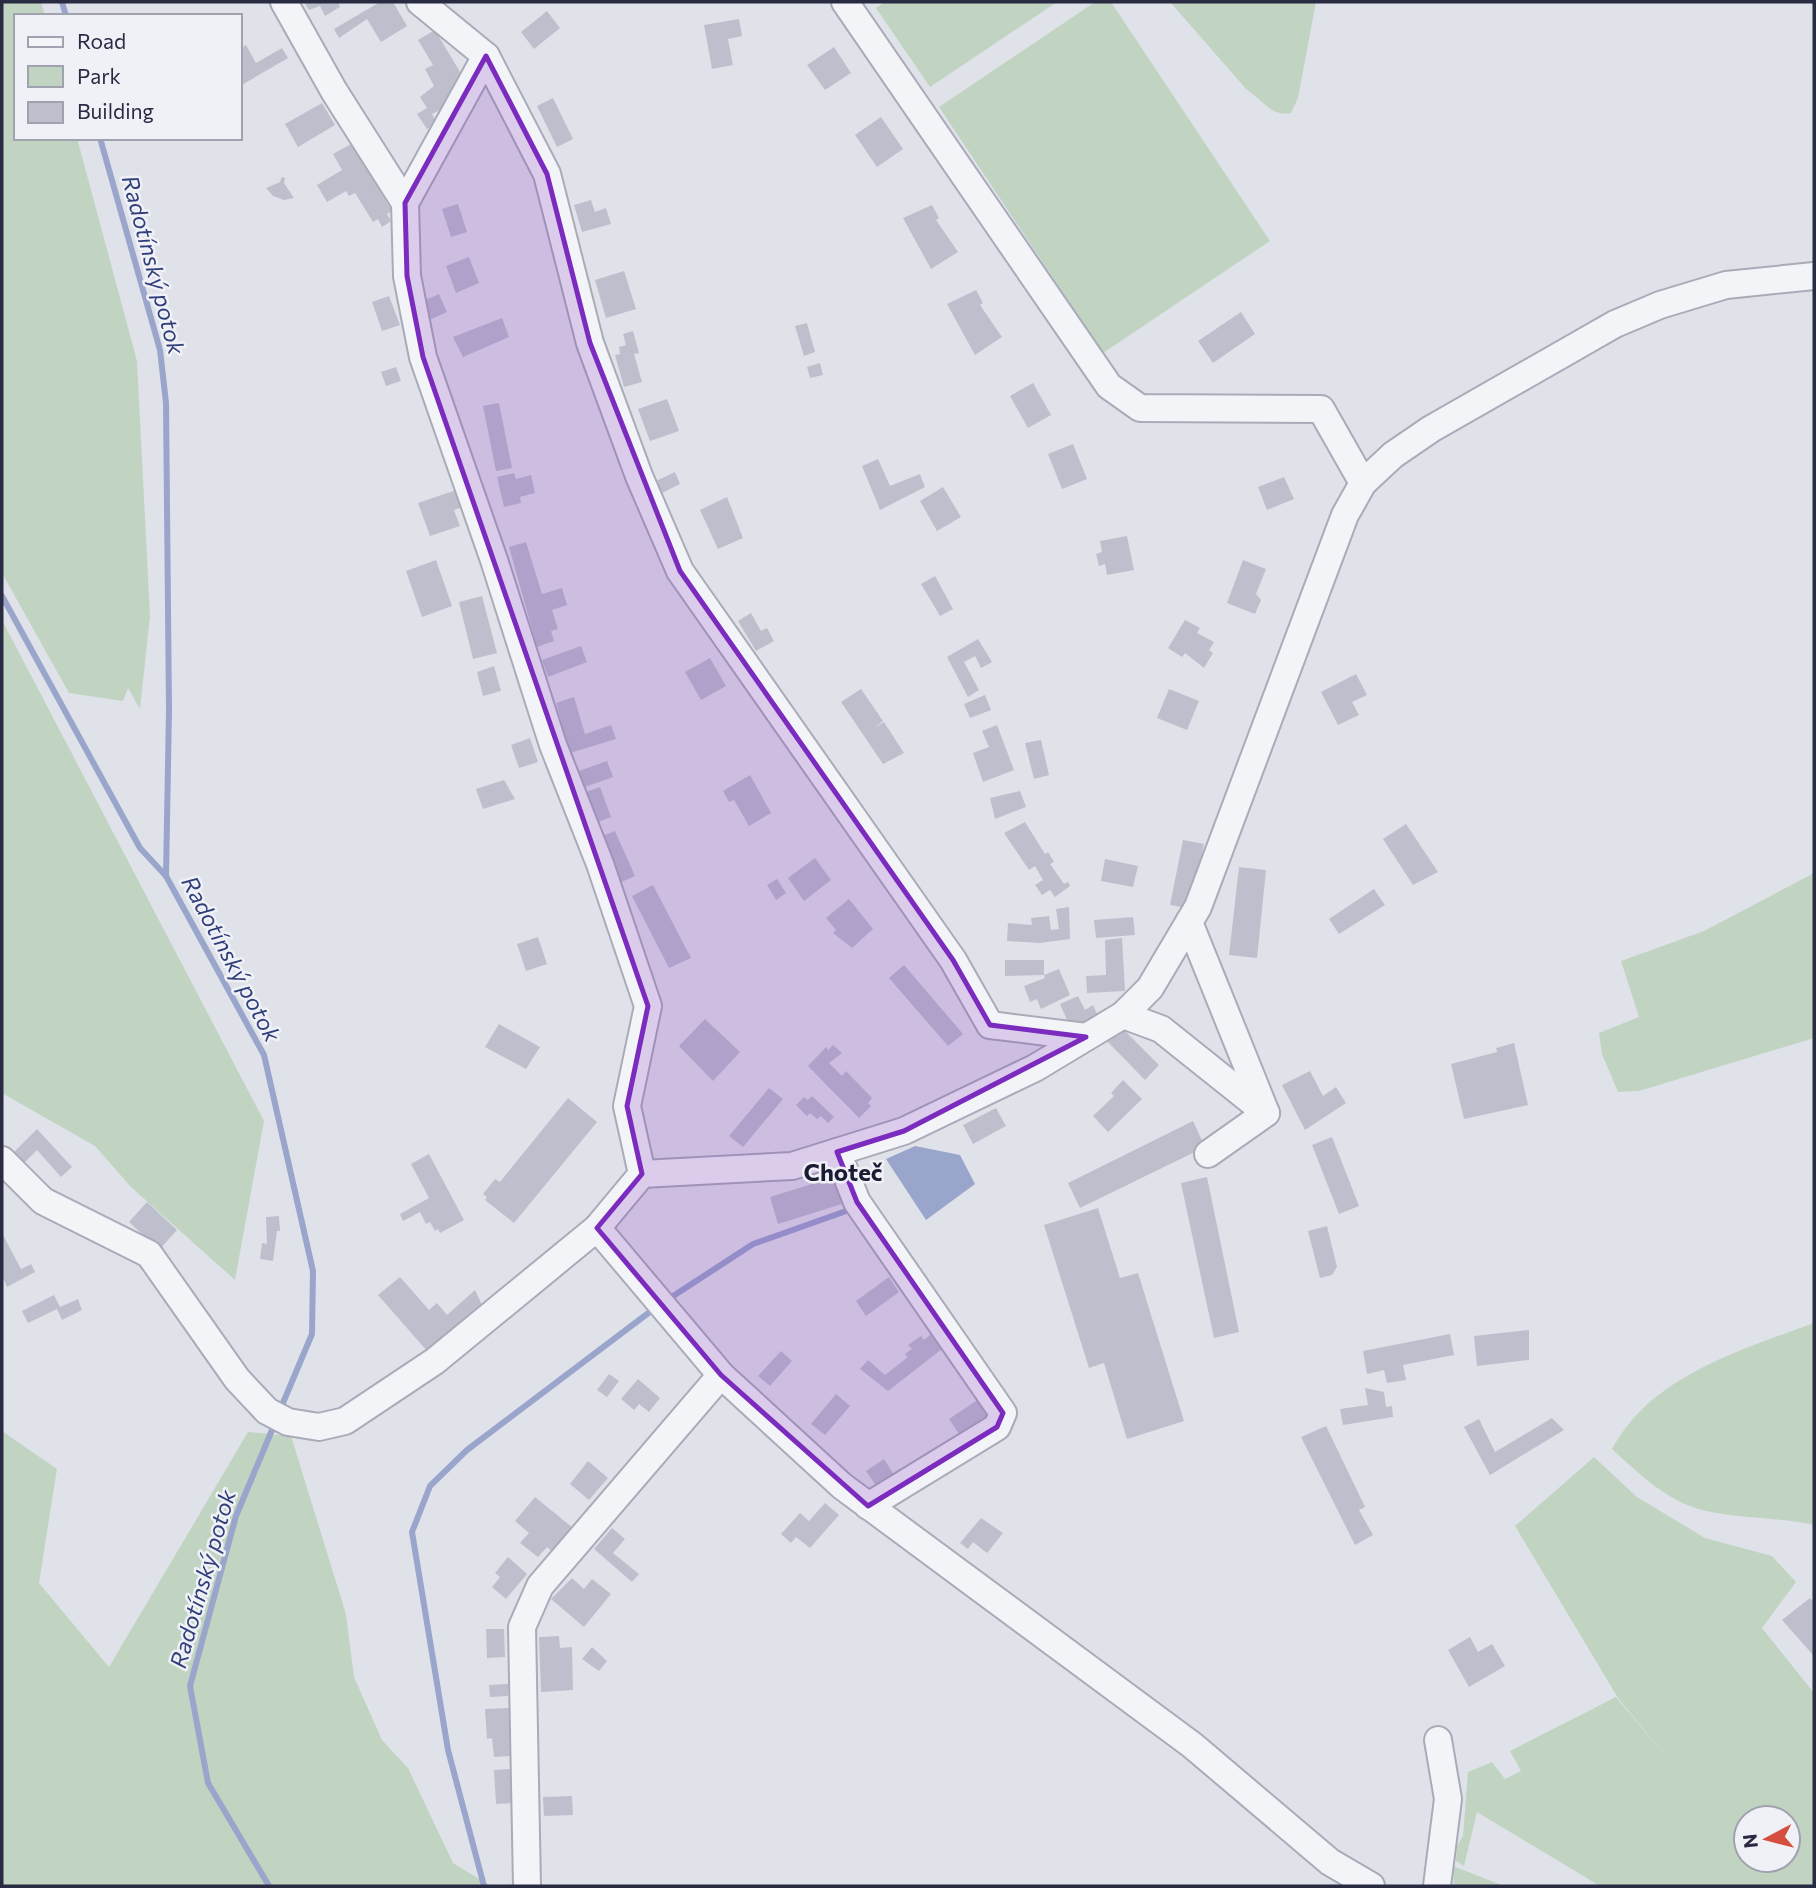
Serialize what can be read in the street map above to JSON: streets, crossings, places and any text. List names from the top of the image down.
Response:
{
  "districts": ["Choteč"],
  "water": ["Radotínský potok"],
  "legend": ["Road", "Park", "Building"],
  "north": "left"
}
